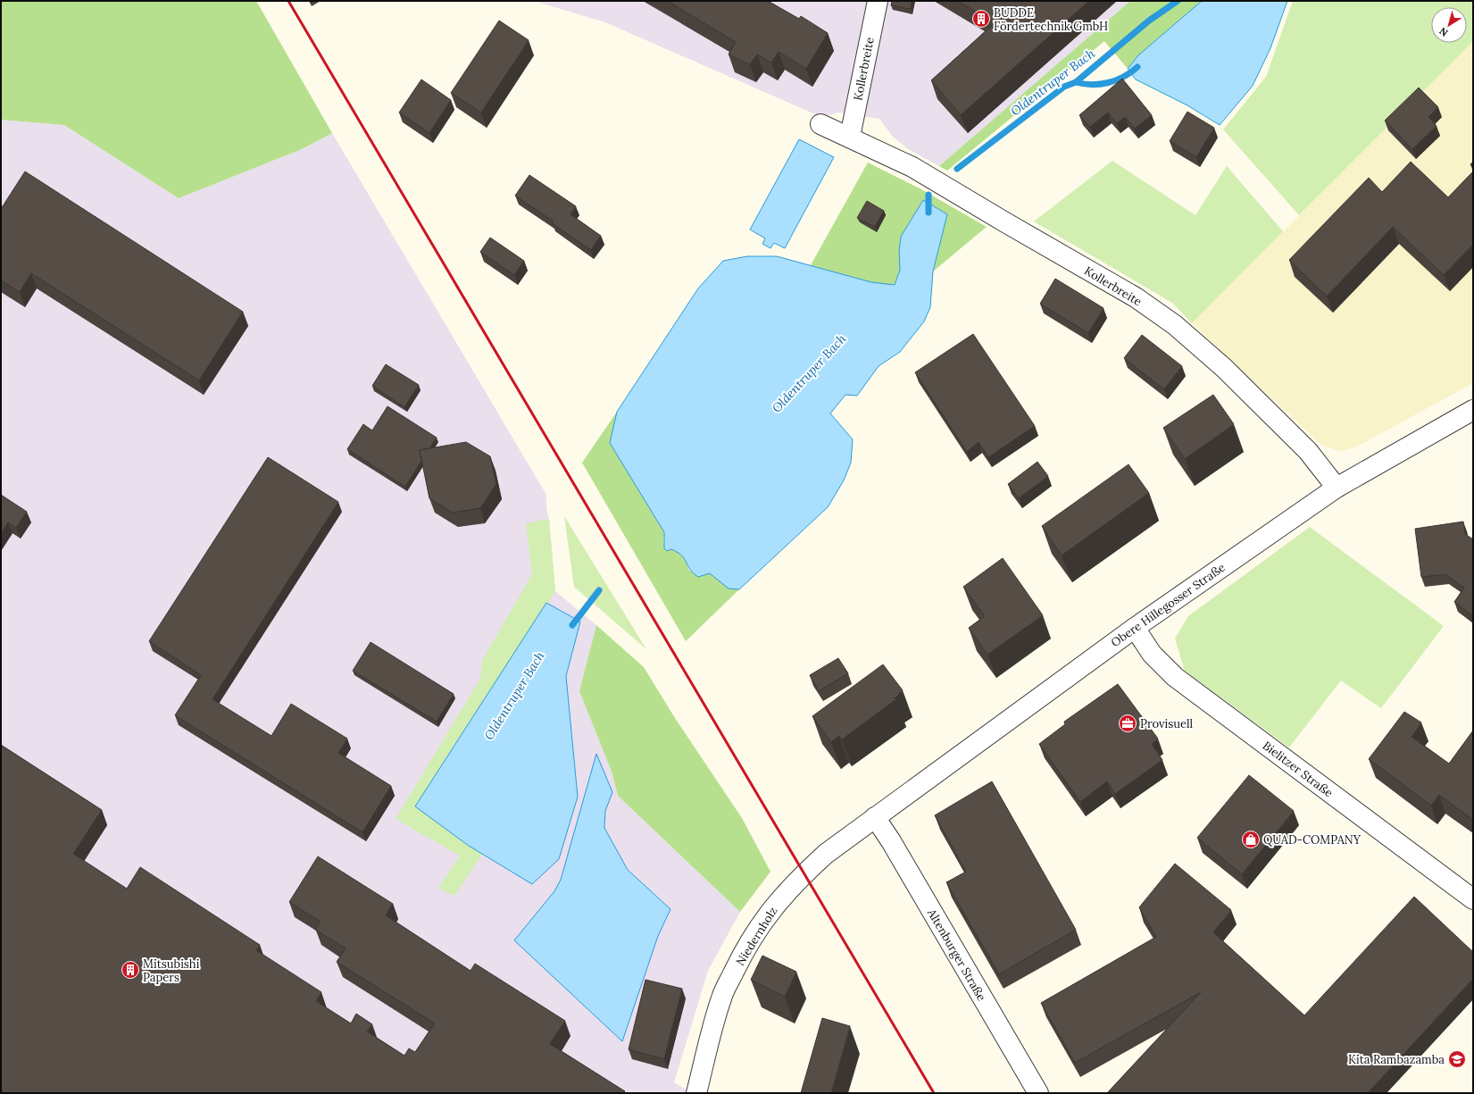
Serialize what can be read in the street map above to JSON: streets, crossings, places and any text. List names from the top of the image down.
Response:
{
  "streets": {
    "street": [
      "Kollerbreite",
      "Obere Hillegosser Straße",
      "Bielitzer Straße",
      "Niedernholz",
      "Altenburger Straße"
    ]
  },
  "crossings": [
    ["Kollerbreite", "Obere Hillegosser Straße"],
    ["Obere Hillegosser Straße", "Bielitzer Straße"],
    ["Obere Hillegosser Straße", "Niedernholz"],
    ["Obere Hillegosser Straße", "Altenburger Straße"],
    ["Niedernholz", "Altenburger Straße"]
  ],
  "water": ["Oldentruper Bach"],
  "places": {
    "building": ["BUDDE Fördertechnik GmbH", "Mitsubishi Papers"],
    "office": ["Provisuell"],
    "shop": ["QUAD-COMPANY"],
    "school or university": ["Kita Rambazamba"]
  },
  "north": "bottom left"
}
